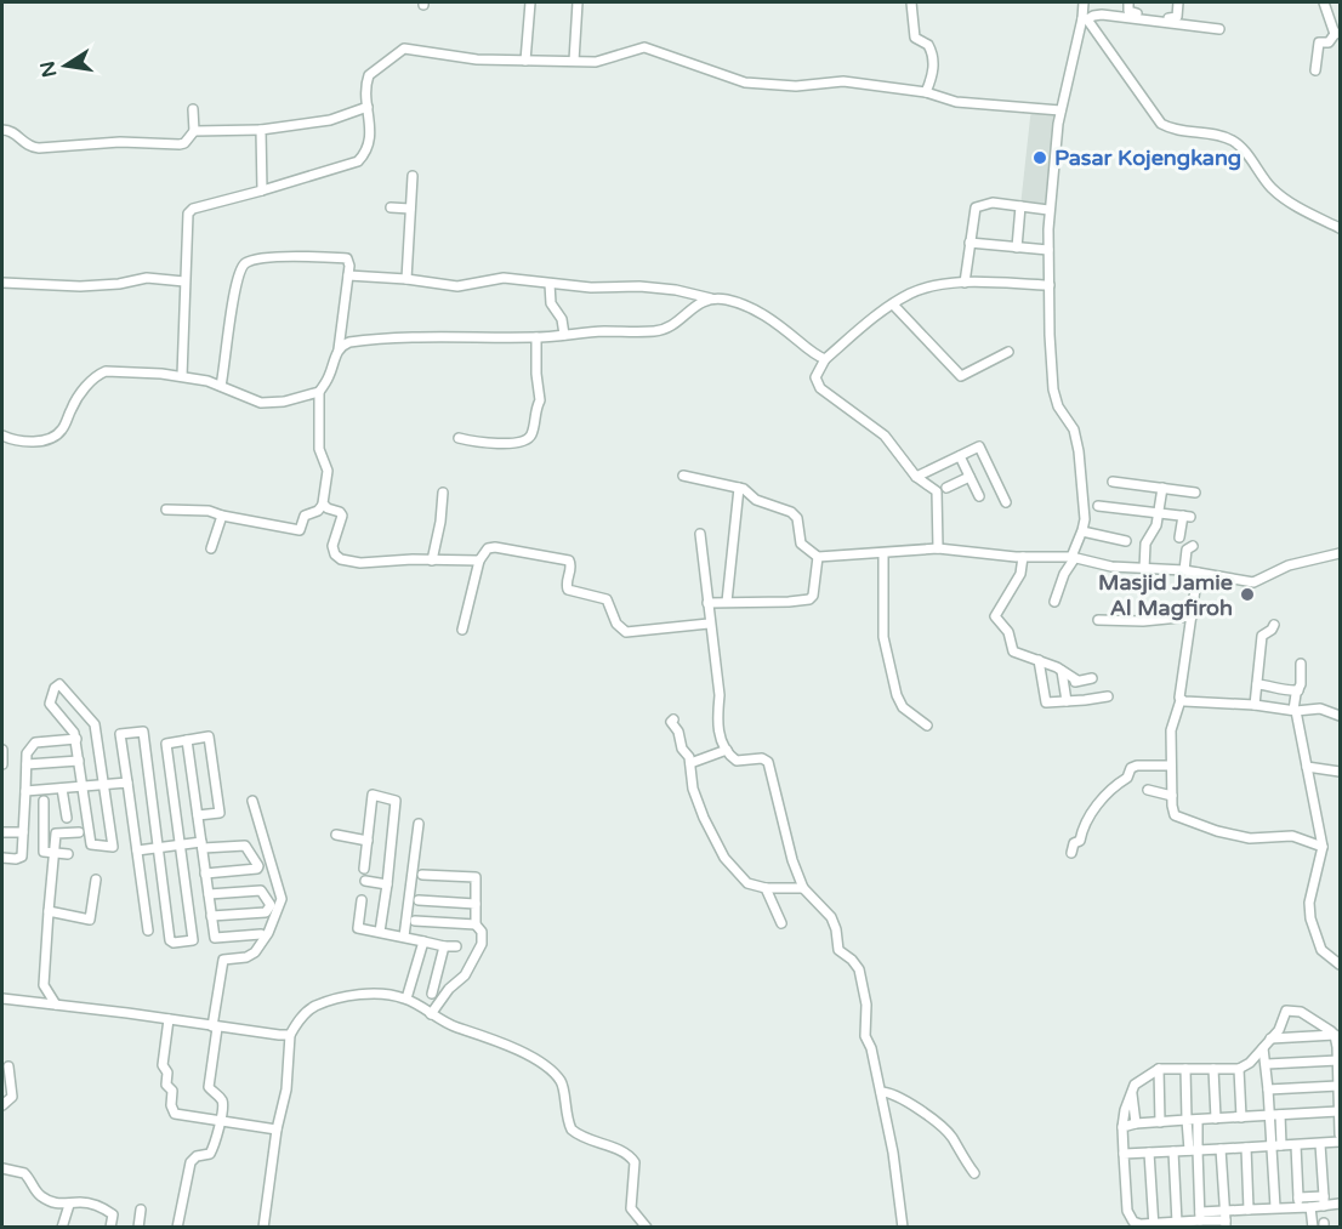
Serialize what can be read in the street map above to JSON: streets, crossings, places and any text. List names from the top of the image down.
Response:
{
  "places": ["Pasar Kojengkang", "Masjid Jamie Al Magfiroh"],
  "north": "left"
}
